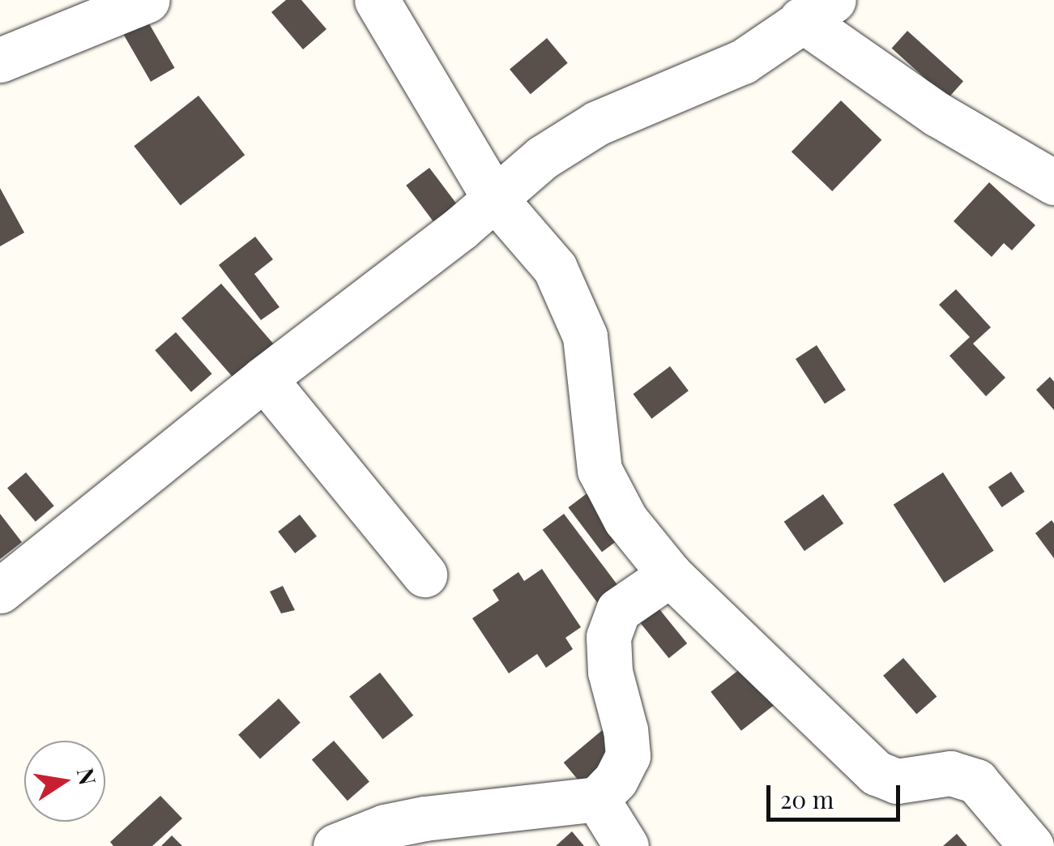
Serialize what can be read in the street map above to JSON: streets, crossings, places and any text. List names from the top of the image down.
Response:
{
  "scale_bar": "20 m",
  "north": "right"
}
